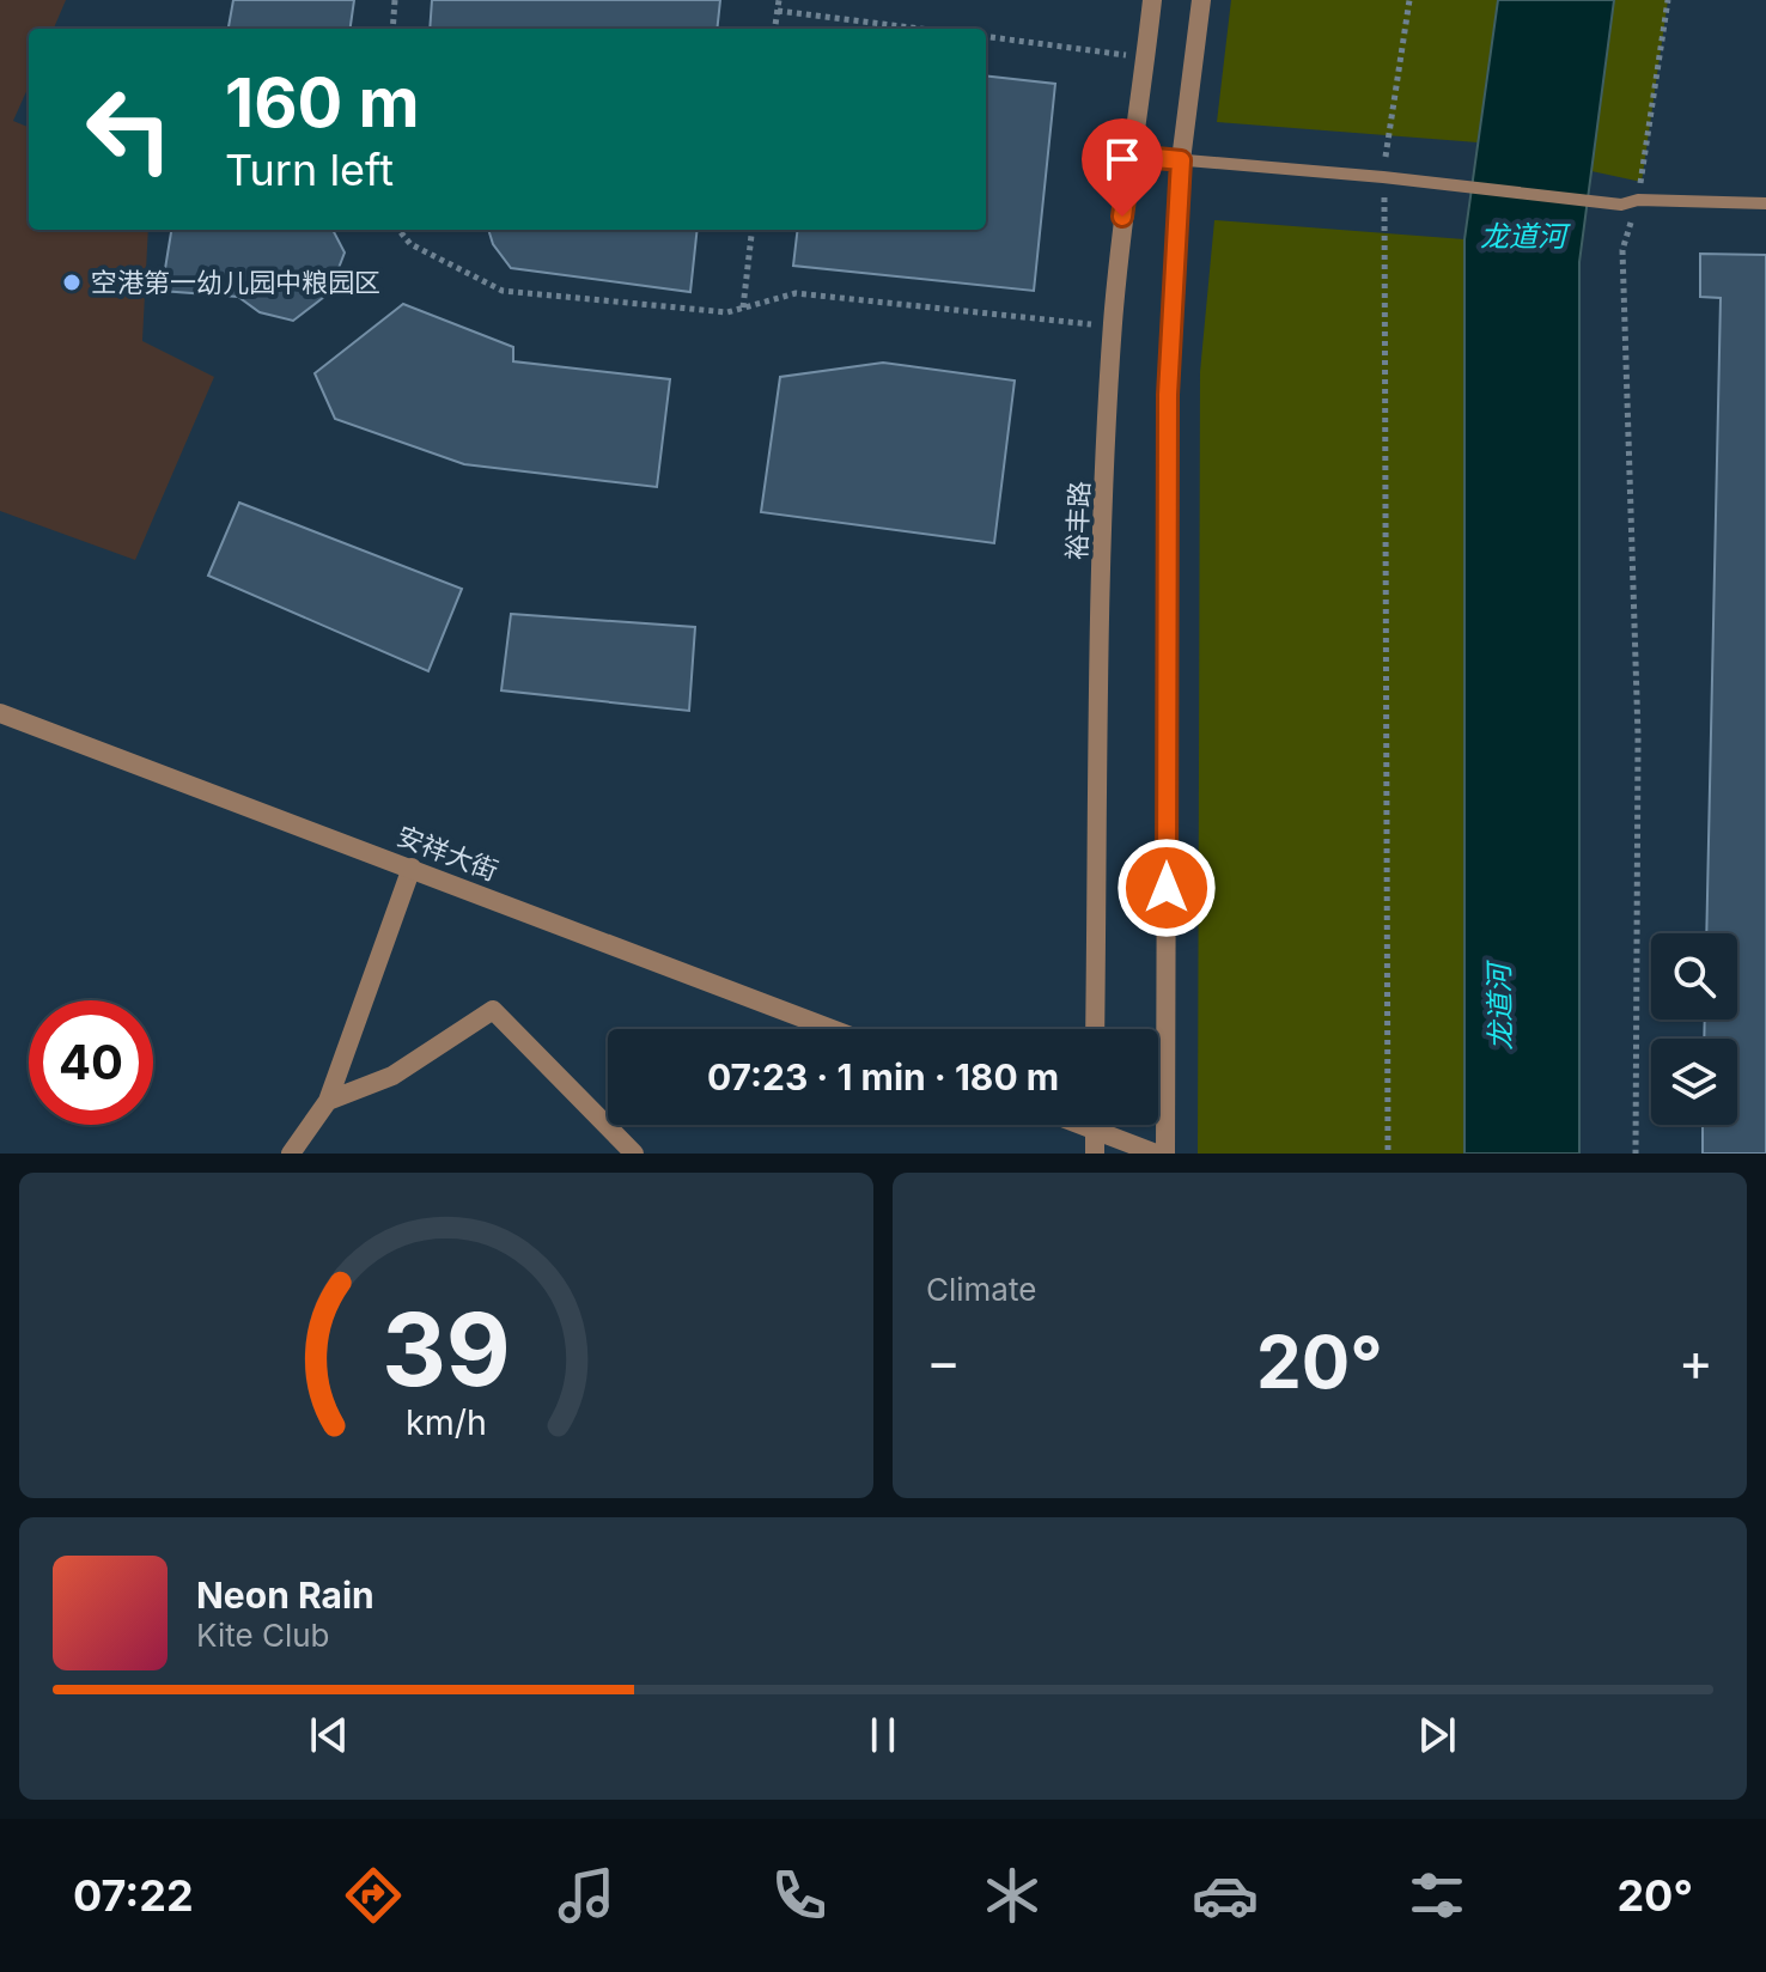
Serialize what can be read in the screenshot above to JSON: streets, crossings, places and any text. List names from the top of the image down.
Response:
{
  "streets": {
    "street": ["裕丰路", "安祥大街"]
  },
  "water": ["龙道河"],
  "places": ["空港第一幼儿园中粮园区"],
  "page": {
    "turn": ["160 m", "Turn left"],
    "limit": "40",
    "trip": "07:23 · 1 min · 180 m",
    "tile": "Climate",
    "heat": ["−", "20°", "+"],
    "song": ["Neon Rain", "Kite Club"],
    "tabs": ["07:22", "20°"],
    "gauge": ["39", "km/h"]
  }
}
